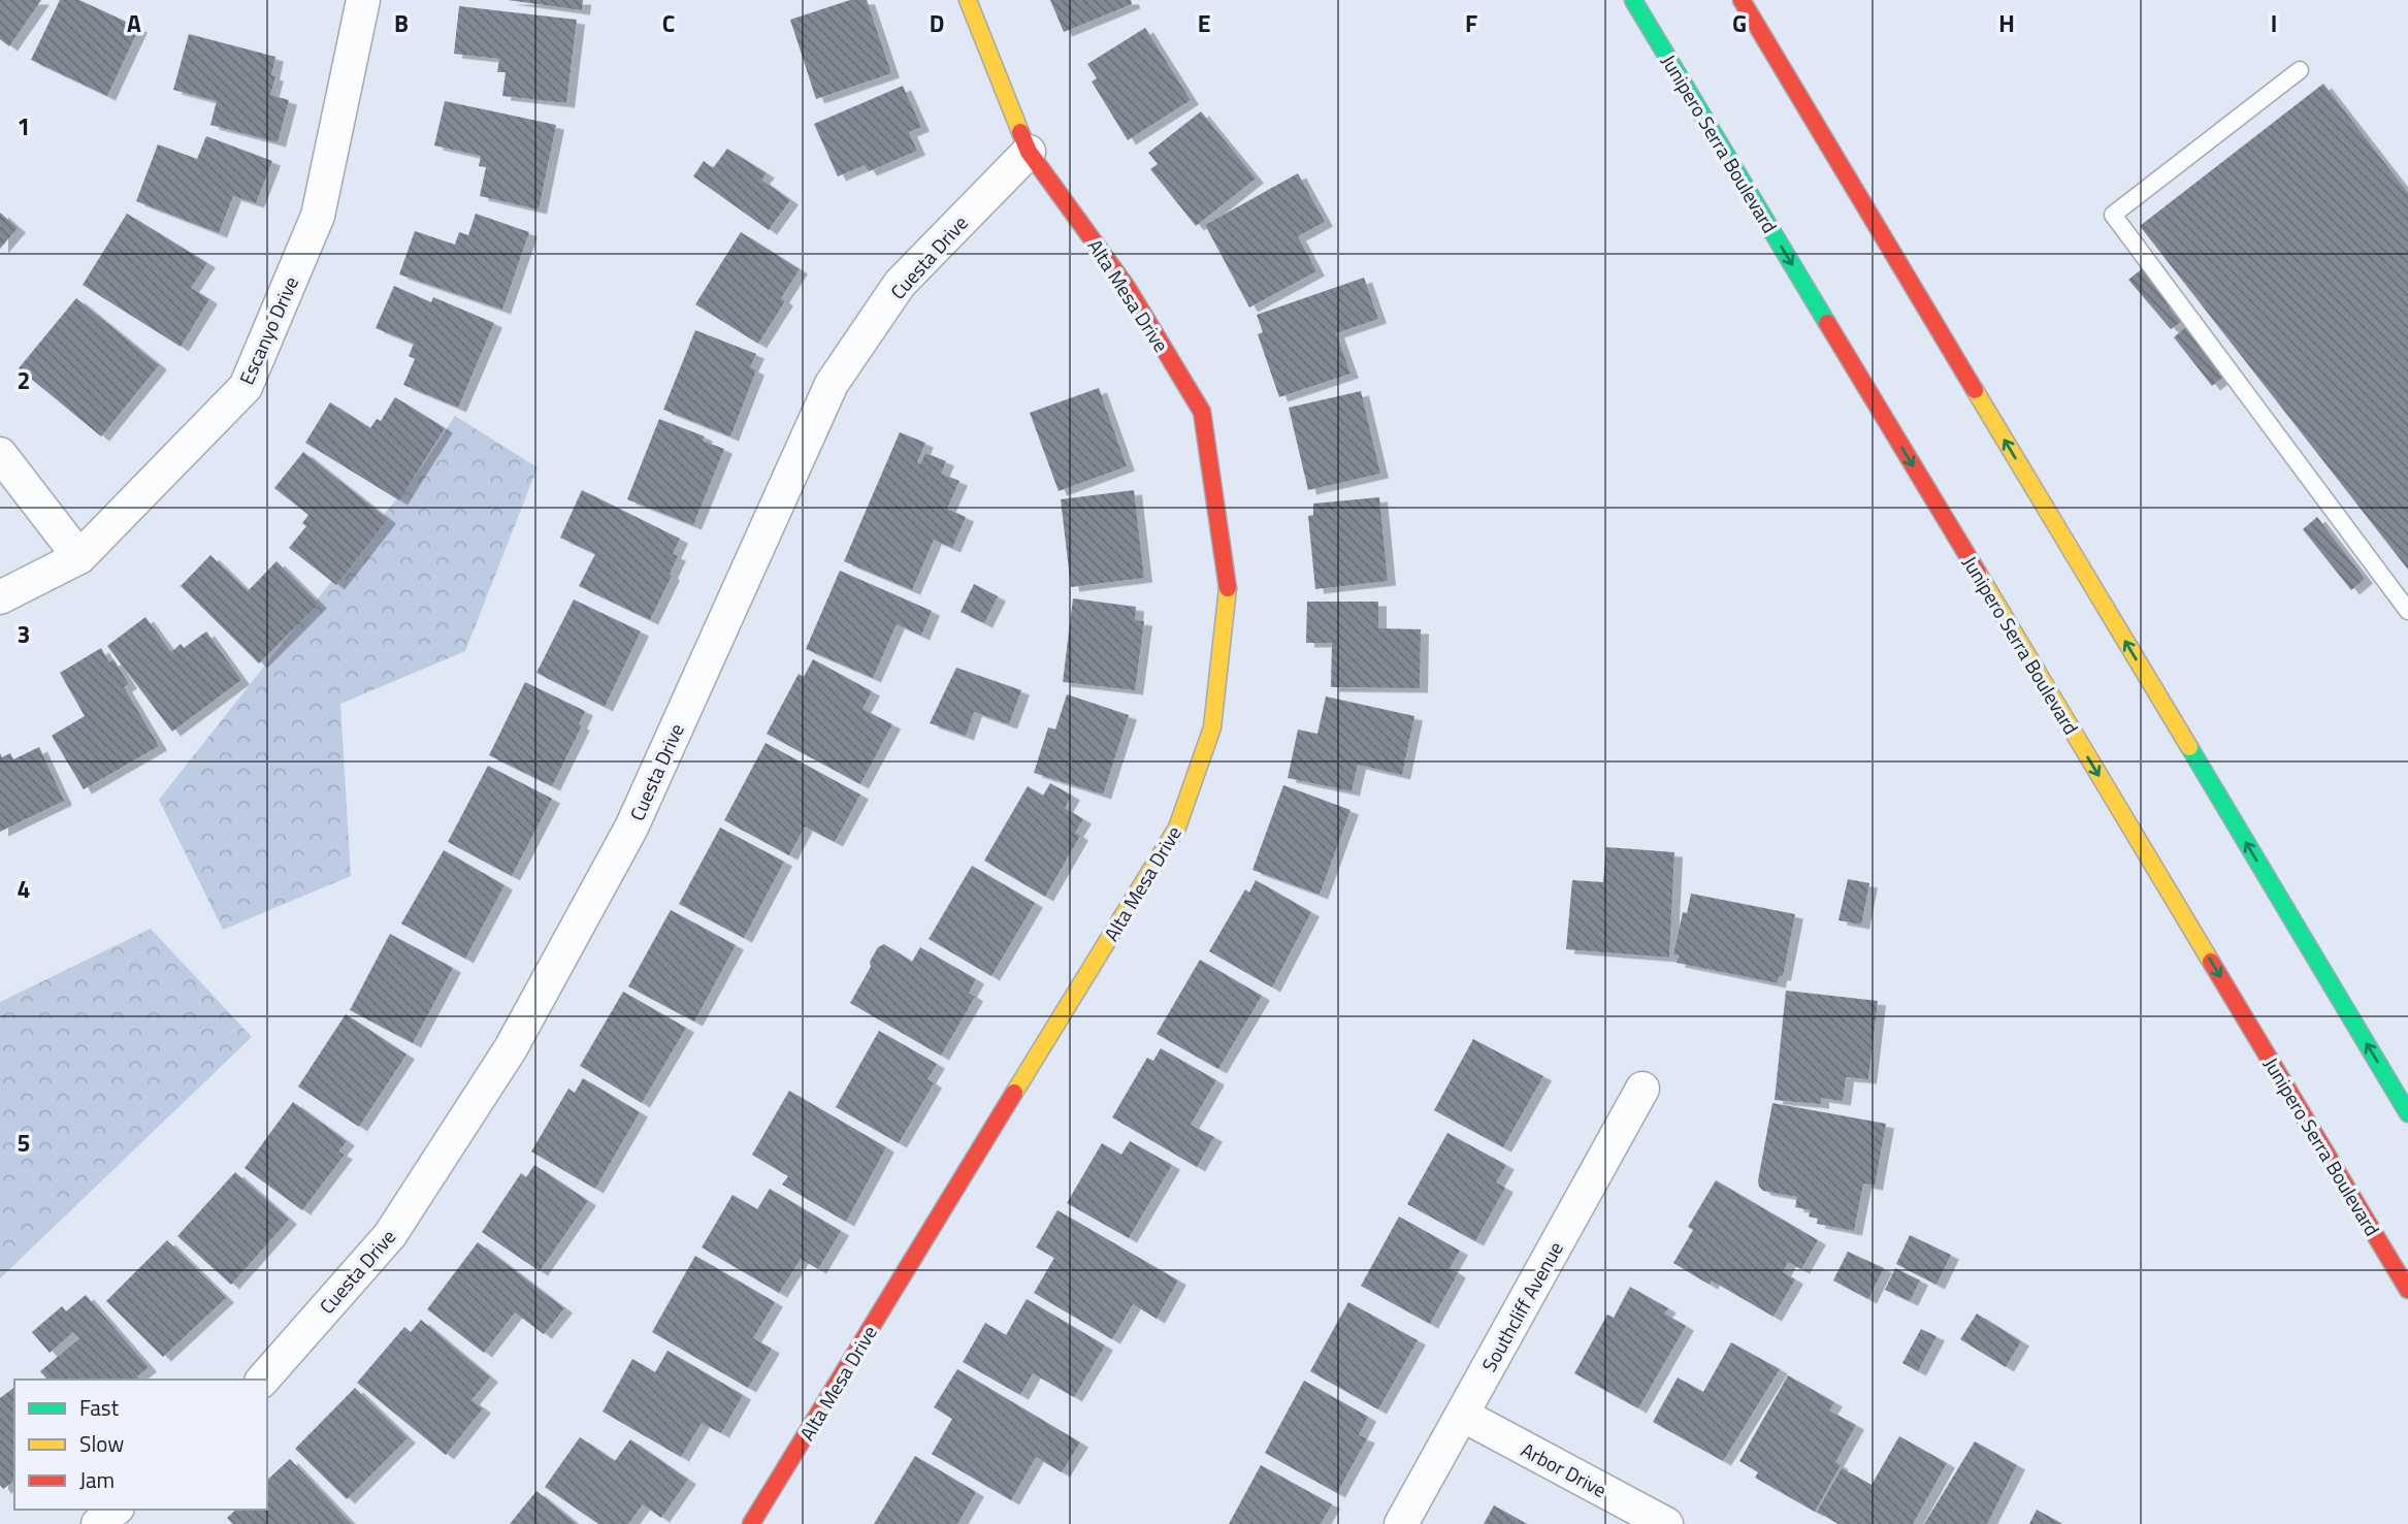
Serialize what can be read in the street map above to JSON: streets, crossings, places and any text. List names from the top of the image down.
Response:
{
  "streets": {
    "main road": ["Junipero Serra Boulevard", "Alta Mesa Drive"],
    "street": [
      "Cuesta Drive",
      "Escanyo Drive",
      "Southcliff Avenue",
      "Arbor Drive"
    ]
  },
  "crossings": [
    ["Cuesta Drive", "Alta Mesa Drive"],
    ["Southcliff Avenue", "Arbor Drive"]
  ],
  "legend": ["Fast", "Slow", "Jam"],
  "grid": {
    "columns": [
      "A",
      "B",
      "C",
      "D",
      "E",
      "F",
      "G",
      "H",
      "I"
    ],
    "rows": [
      "1",
      "2",
      "3",
      "4",
      "5"
    ]
  }
}
